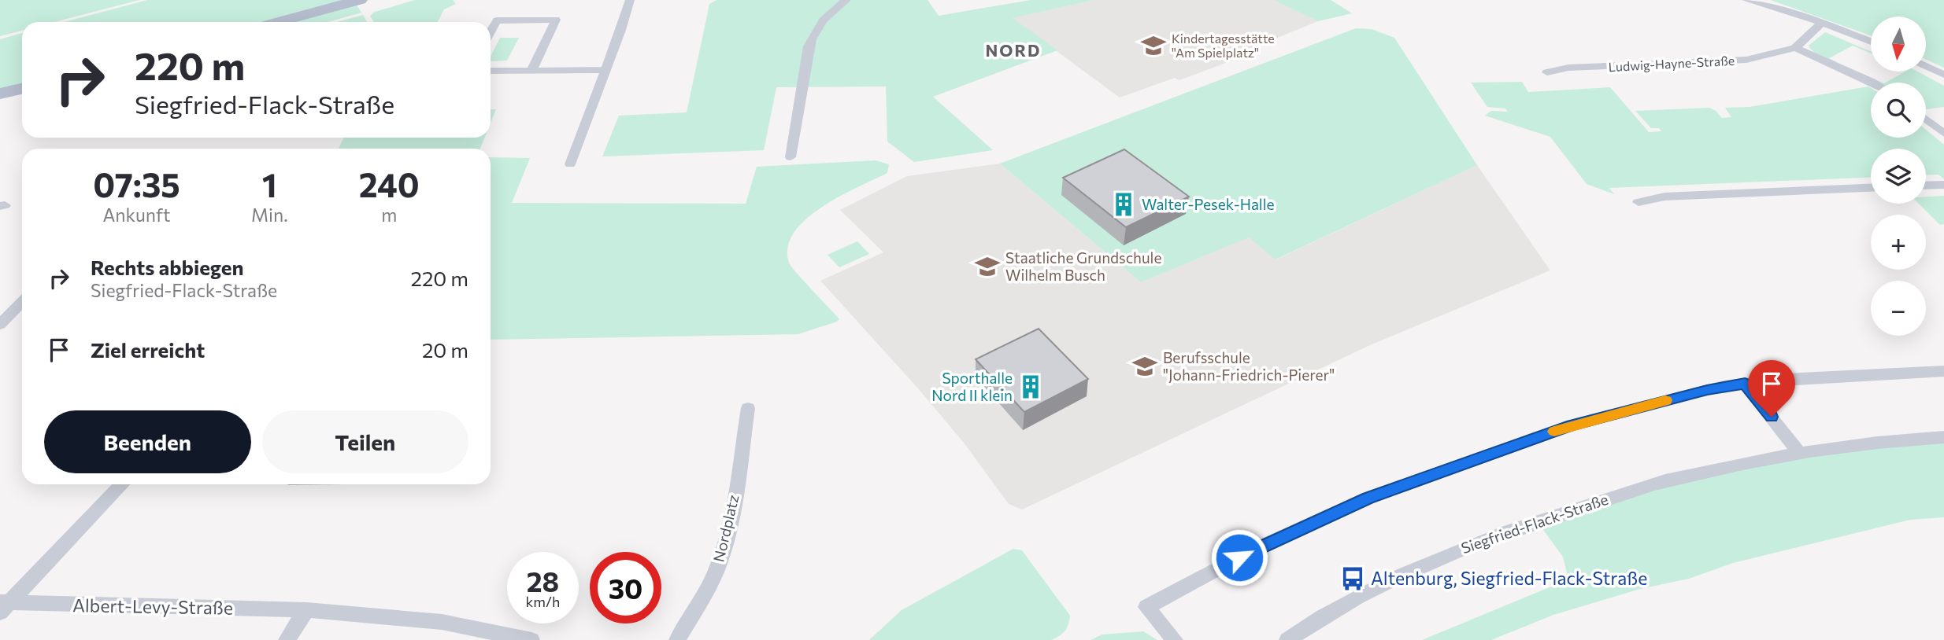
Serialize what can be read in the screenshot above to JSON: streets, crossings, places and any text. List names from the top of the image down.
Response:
{
  "streets": {
    "street": [
      "Ludwig-Hayne-Straße",
      "Siegfried-Flack-Straße",
      "Nordplatz",
      "Albert-Levy-Straße"
    ]
  },
  "districts": ["NORD"],
  "places": {
    "school or university": ["Kindertagesstätte \"Am Spielplatz\"", "Staatliche Grundschule Wilhelm Busch", "Berufsschule \"Johann-Friedrich-Pierer\""],
    "building": ["Walter-Pesek-Halle", "Sporthalle Nord II klein"],
    "bus stop": ["Altenburg, Siegfried-Flack-Straße"]
  },
  "north": "bottom",
  "page": {
    "map_buttons": ["+", "−"],
    "turn": ["220 m", "Siegfried-Flack-Straße"],
    "eta": [
      "07:35",
      "Ankunft",
      "1",
      "Min.",
      "240",
      "m"
    ],
    "list": [
      {
        "name": "Rechts abbiegen",
        "note": "Siegfried-Flack-Straße",
        "value": "220 m"
      },
      {
        "name": "Ziel erreicht",
        "value": "20 m"
      }
    ],
    "buttons": ["Beenden", "Teilen"],
    "speed": "28 km/h",
    "limit": "30"
  }
}
